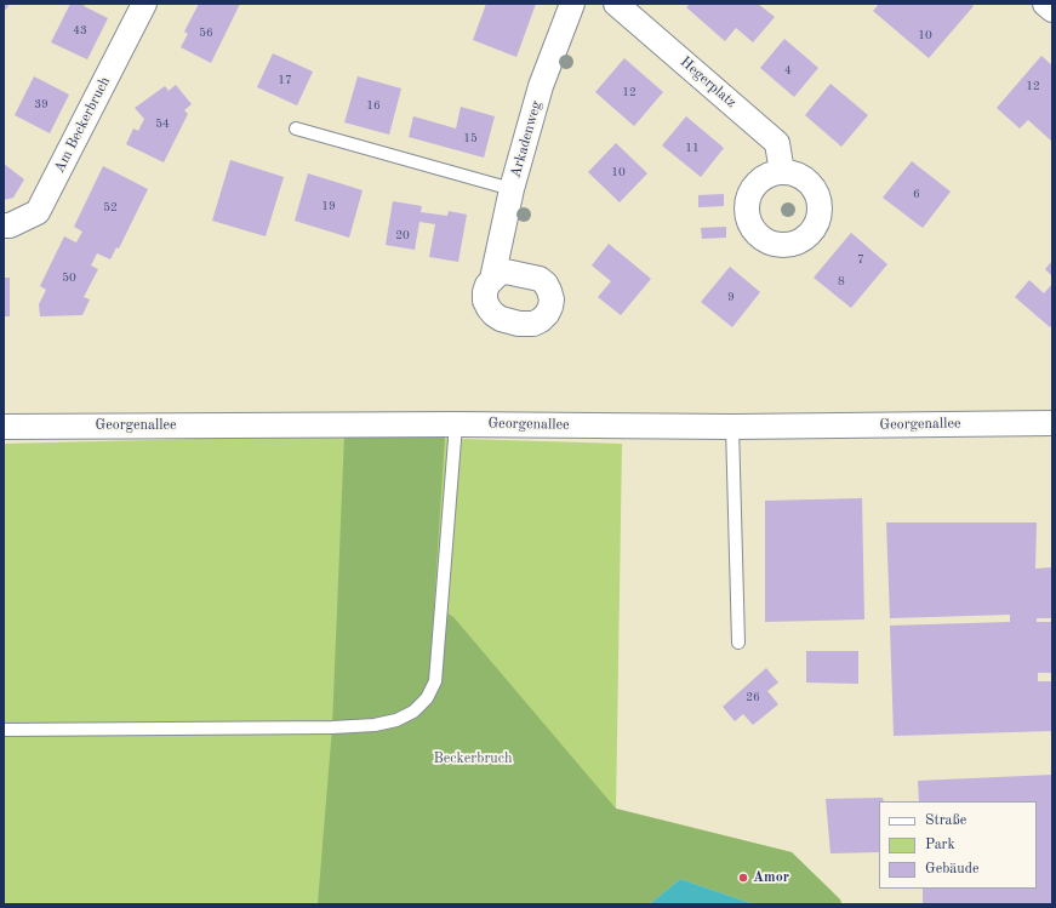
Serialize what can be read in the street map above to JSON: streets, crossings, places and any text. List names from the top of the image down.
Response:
{
  "streets": {
    "street": [
      "Hegerplatz",
      "Am Beckerbruch",
      "Arkadenweg",
      "Georgenallee"
    ]
  },
  "parks": ["Beckerbruch"],
  "places": ["Amor"],
  "house_numbers": [
    "43",
    "56",
    "10",
    "4",
    "17",
    "12",
    "12",
    "39",
    "16",
    "54",
    "15",
    "11",
    "10",
    "6",
    "19",
    "52",
    "20",
    "7",
    "50",
    "8",
    "9",
    "26"
  ],
  "legend": ["Straße", "Park", "Gebäude"]
}
